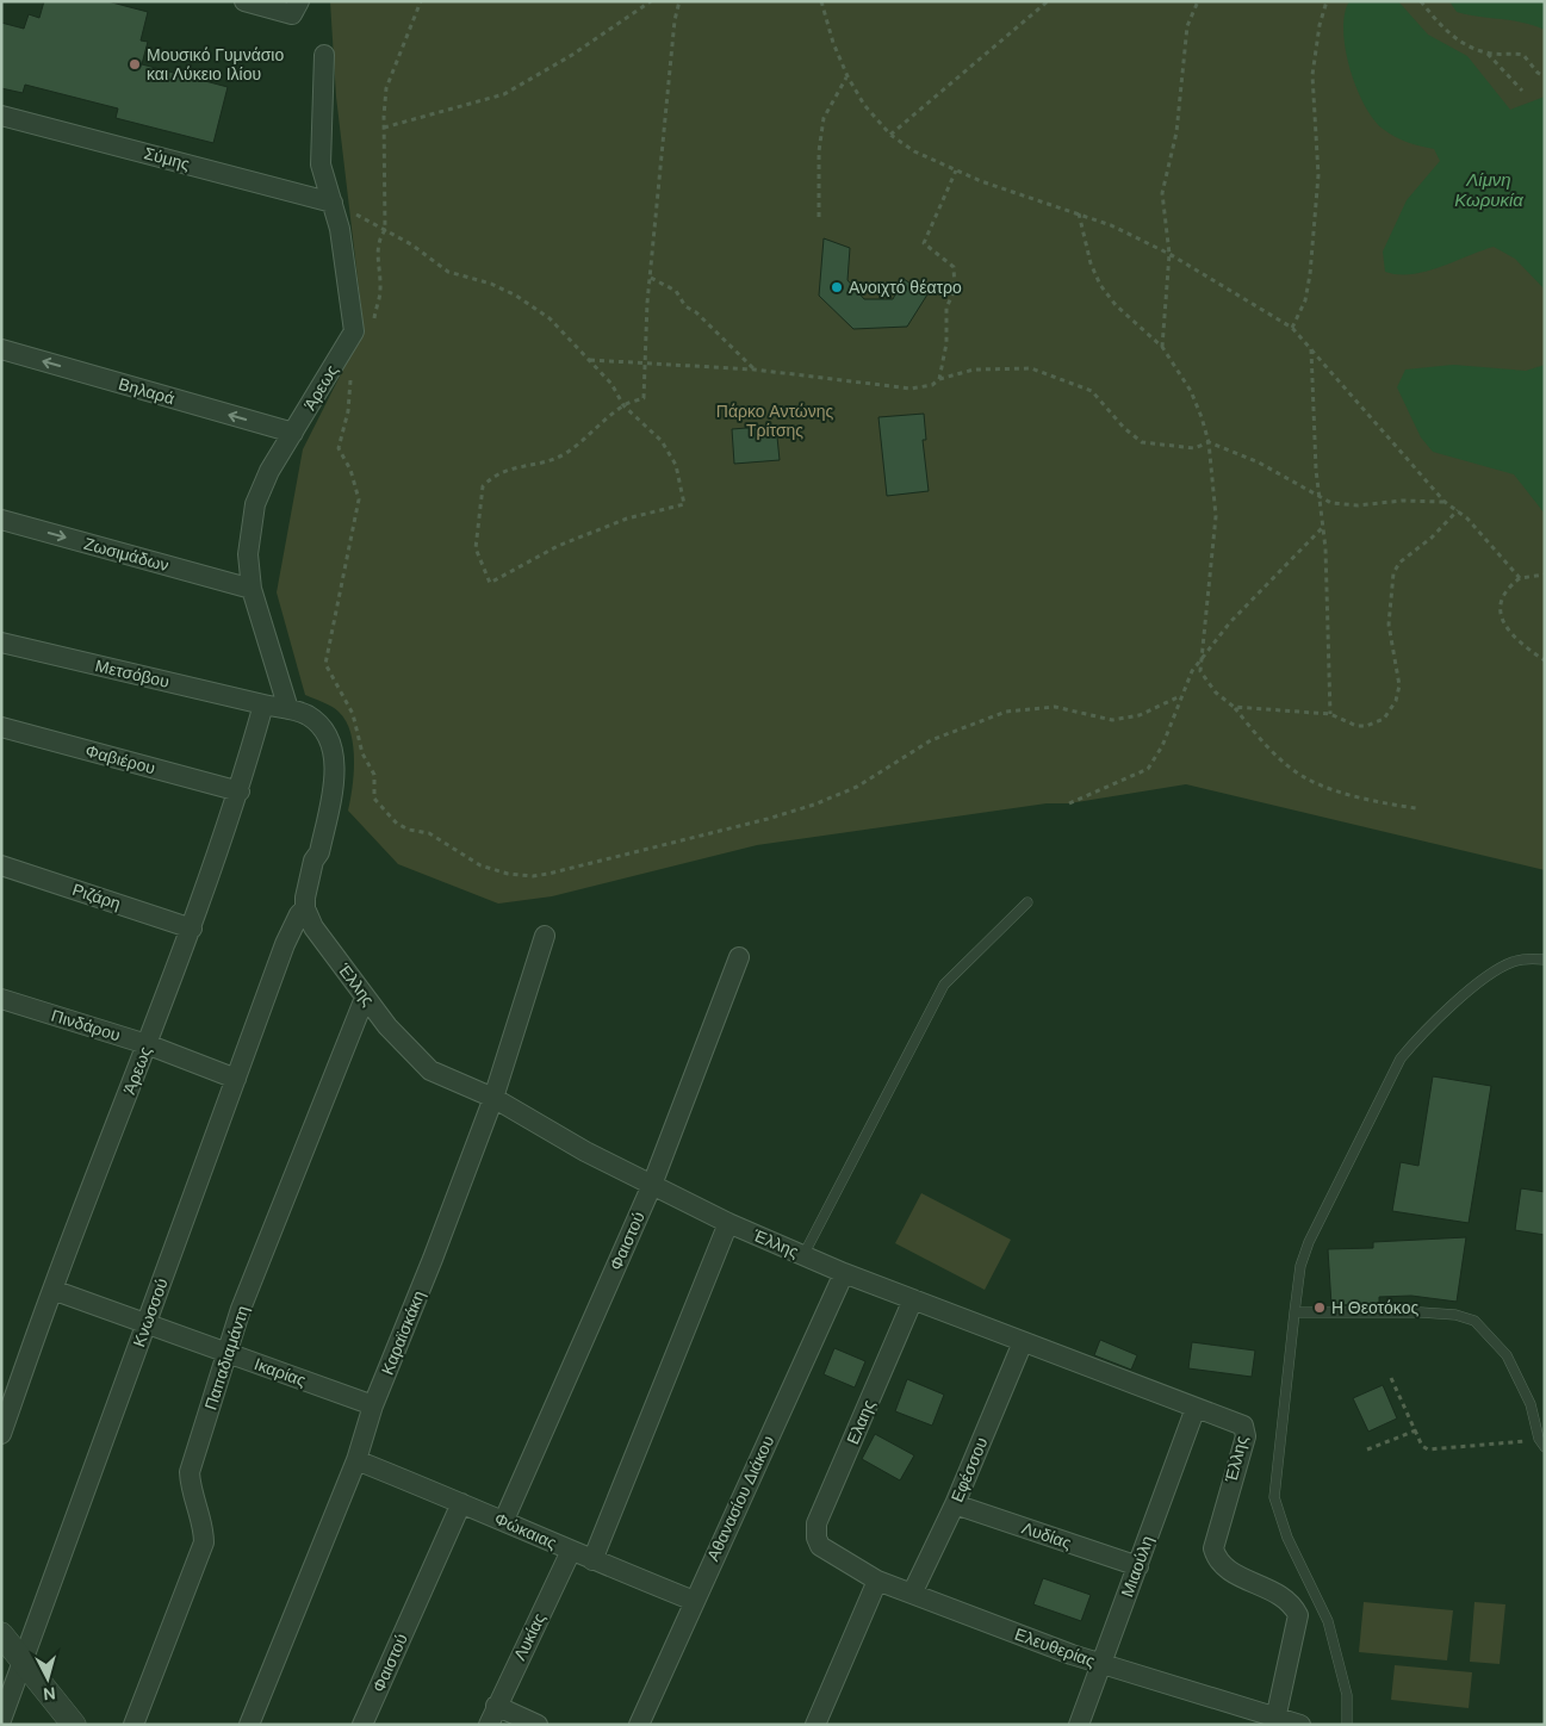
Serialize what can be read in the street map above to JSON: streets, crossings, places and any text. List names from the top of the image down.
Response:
{
  "streets": {
    "street": [
      "Σύμης",
      "Άρεως",
      "Βηλαρά",
      "Ζωσιμάδων",
      "Μετσόβου",
      "Φαβιέρου",
      "Ριζάρη",
      "Έλλης",
      "Πινδάρου",
      "Φαιστού",
      "Κνωσσού",
      "Καραϊσκάκη",
      "Παπαδιαμάντη",
      "Ικαρίας",
      "Ελαης",
      "Εφέσσου",
      "Αθανασίου Διάκου",
      "Φώκαιας",
      "Λυδίας",
      "Μιαούλη",
      "Λυκίας",
      "Ελευθερίας"
    ]
  },
  "crossings": [
    ["Σύμης", "Άρεως"],
    ["Άρεως", "Βηλαρά"],
    ["Άρεως", "Ζωσιμάδων"],
    ["Άρεως", "Μετσόβου"],
    ["Άρεως", "Φαβιέρου"],
    ["Άρεως", "Ριζάρη"],
    ["Άρεως", "Πινδάρου"],
    ["Άρεως", "Ικαρίας"],
    ["Έλλης", "Φαιστού"],
    ["Έλλης", "Κνωσσού"],
    ["Έλλης", "Καραϊσκάκη"],
    ["Έλλης", "Παπαδιαμάντη"],
    ["Έλλης", "Ελαης"],
    ["Έλλης", "Εφέσσου"],
    ["Έλλης", "Αθανασίου Διάκου"],
    ["Έλλης", "Μιαούλη"],
    ["Έλλης", "Ελευθερίας"],
    ["Πινδάρου", "Κνωσσού"],
    ["Φαιστού", "Φώκαιας"],
    ["Κνωσσού", "Ικαρίας"],
    ["Καραϊσκάκη", "Ικαρίας"],
    ["Καραϊσκάκη", "Φώκαιας"],
    ["Παπαδιαμάντη", "Ικαρίας"],
    ["Ελαης", "Ελευθερίας"],
    ["Εφέσσου", "Λυδίας"],
    ["Εφέσσου", "Ελευθερίας"],
    ["Αθανασίου Διάκου", "Φώκαιας"],
    ["Φώκαιας", "Λυκίας"],
    ["Λυδίας", "Μιαούλη"],
    ["Μιαούλη", "Ελευθερίας"]
  ],
  "one_way": ["Βηλαρά", "Ζωσιμάδων"],
  "water": ["Λίμνη Κωρυκία"],
  "parks": ["Πάρκο Αντώνης Τρίτσης"],
  "places": ["Μουσικό Γυμνάσιο και Λύκειο Ιλίου", "Ανοιχτό θέατρο", "Η Θεοτόκος"],
  "north": "bottom"
}
